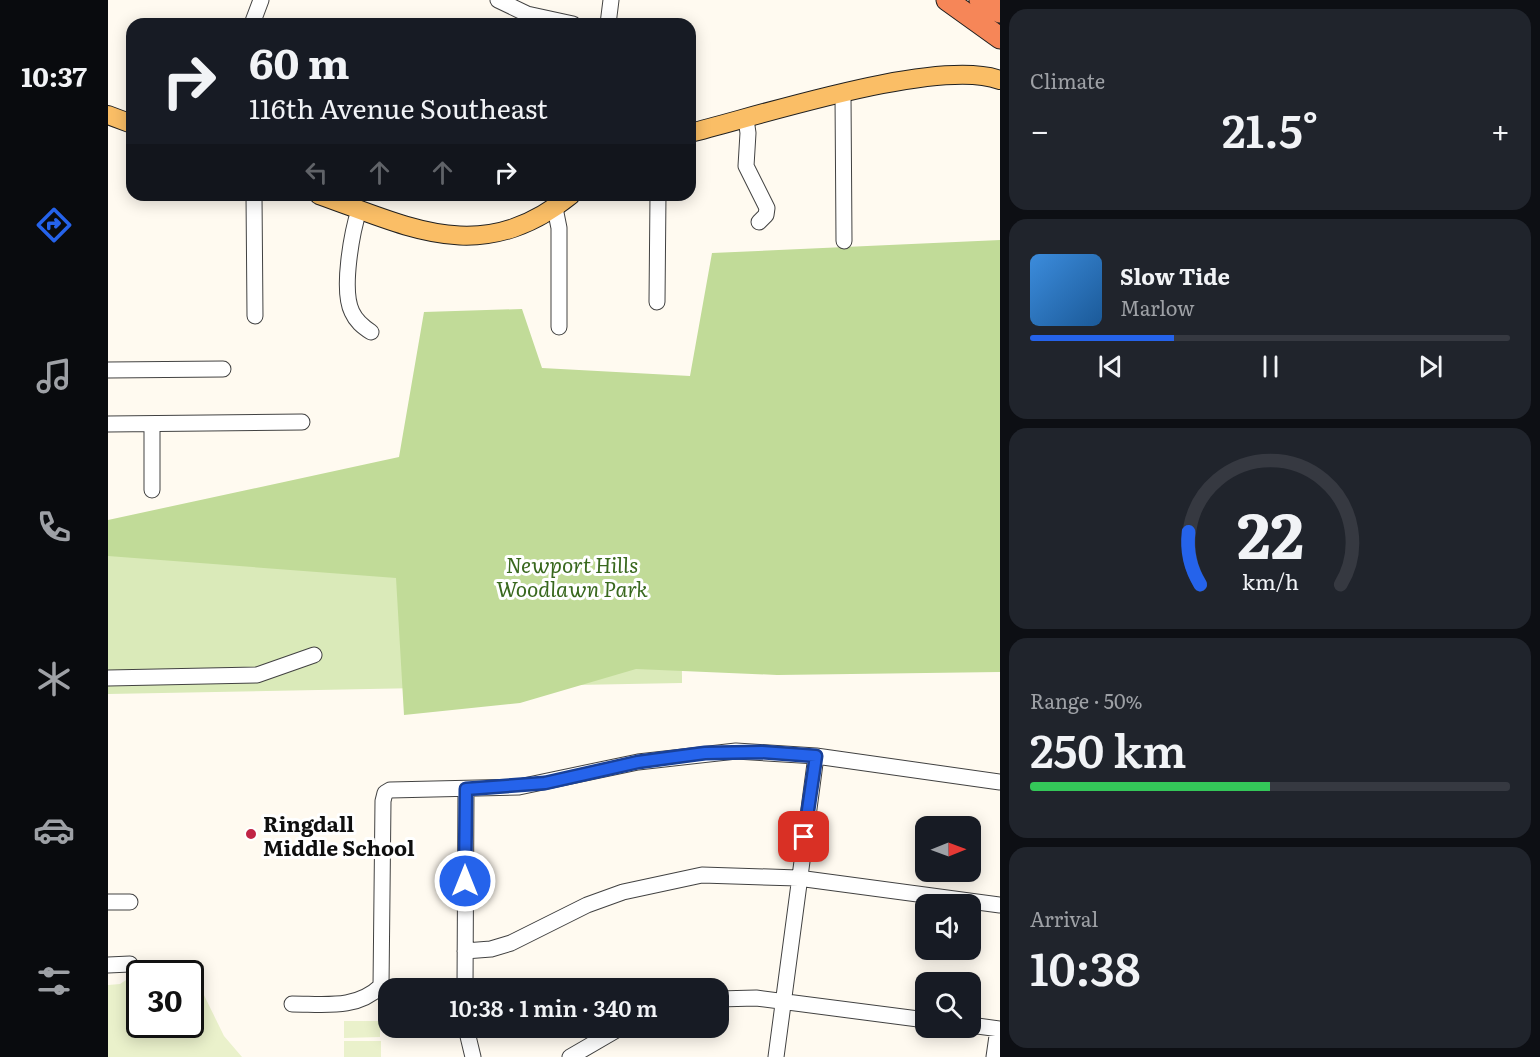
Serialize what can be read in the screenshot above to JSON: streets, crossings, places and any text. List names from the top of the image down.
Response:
{
  "parks": ["Newport Hills Woodlawn Park"],
  "places": ["Ringdall Middle School"],
  "north": "right",
  "page": {
    "tabs": "10:37",
    "tile": [
      "Climate",
      ["Range · 50%", "250 km"],
      ["Arrival", "10:38"]
    ],
    "turn": ["60 m", "116th Avenue Southeast"],
    "heat": ["−", "21.5°", "+"],
    "song": ["Slow Tide", "Marlow"],
    "limit": "30",
    "trip": "10:38 · 1 min · 340 m",
    "gauge": ["22", "km/h"]
  }
}
